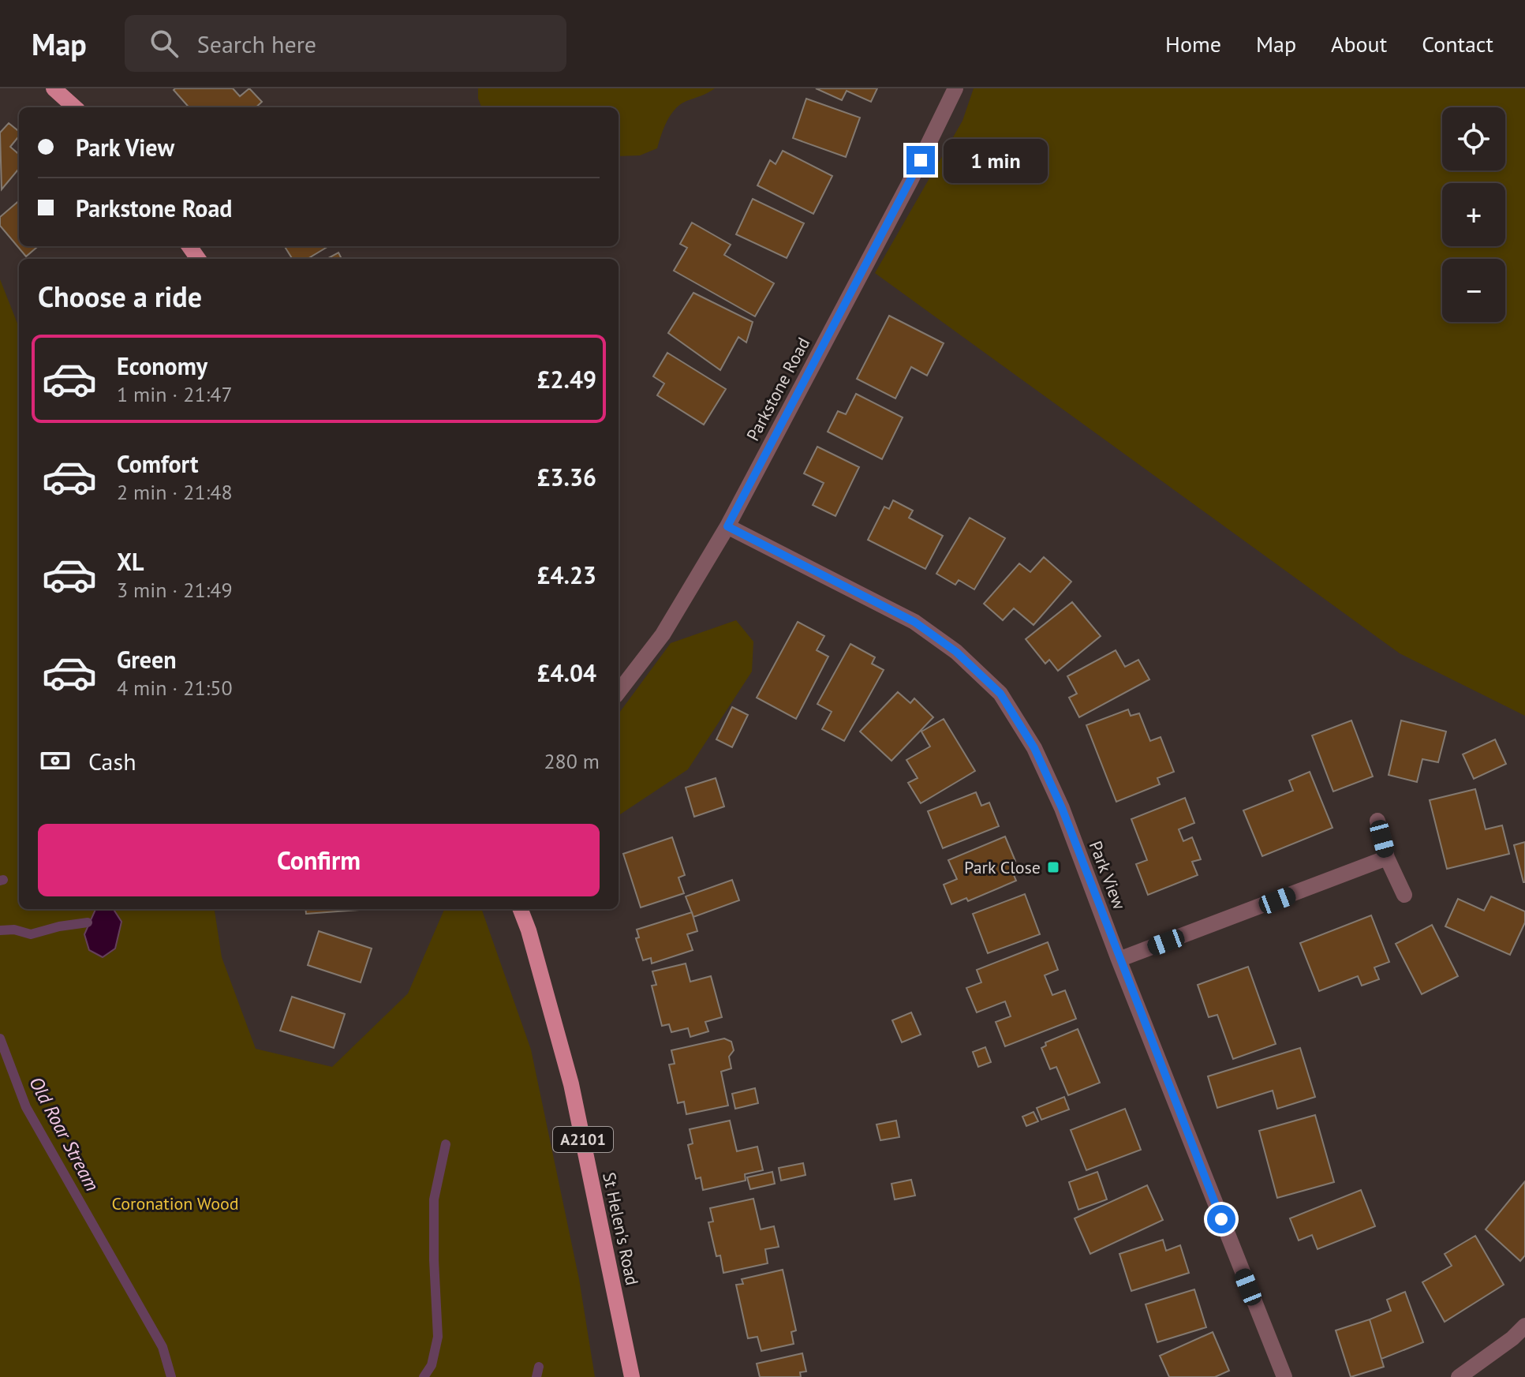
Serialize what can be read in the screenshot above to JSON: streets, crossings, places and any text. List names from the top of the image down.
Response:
{
  "streets": {
    "main road": ["A2101", "St Helen's Road"],
    "street": ["Parkstone Road", "Park View"]
  },
  "crossings": [
    ["Parkstone Road", "Park View"]
  ],
  "water": ["Old Roar Stream"],
  "parks": ["Coronation Wood"],
  "places": {
    "transit": ["Park Close"]
  },
  "page": {
    "header": "Map",
    "search": "Search here",
    "nav": [
      "Home",
      "Map",
      "About",
      "Contact"
    ],
    "map_buttons": ["+", "−"],
    "banner": ["Park View", "Parkstone Road"],
    "bubble": "1 min",
    "heading": "Choose a ride",
    "list": [
      {
        "name": "Economy",
        "note": "1 min · 21:47",
        "value": "£2.49"
      },
      {
        "name": "Comfort",
        "note": "2 min · 21:48",
        "value": "£3.36"
      },
      {
        "name": "XL",
        "note": "3 min · 21:49",
        "value": "£4.23"
      },
      {
        "name": "Green",
        "note": "4 min · 21:50",
        "value": "£4.04"
      }
    ],
    "pay": ["Cash", "280 m"],
    "buttons": "Confirm"
  }
}
